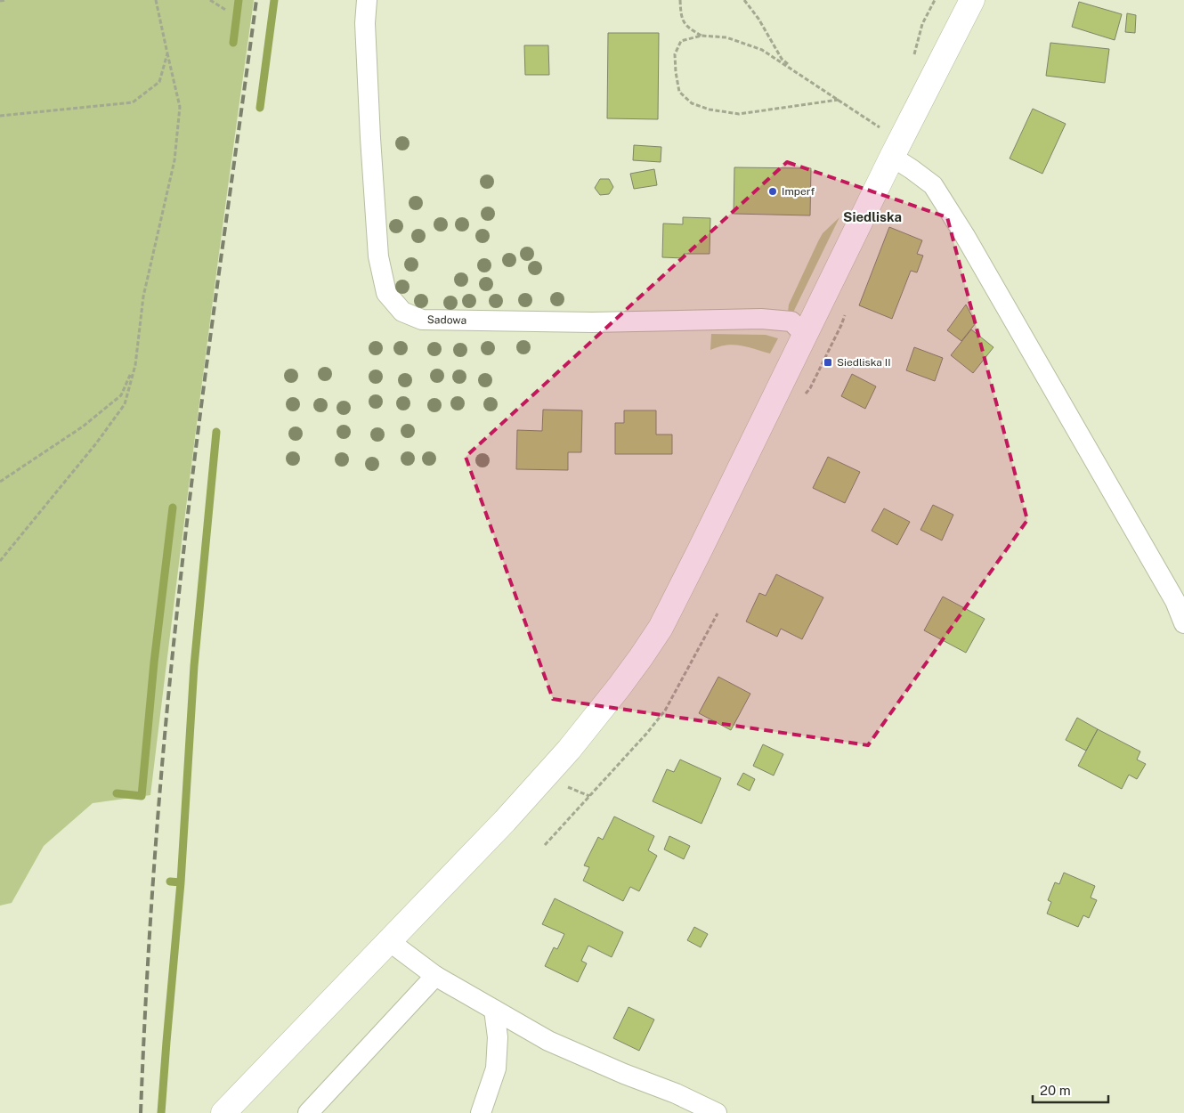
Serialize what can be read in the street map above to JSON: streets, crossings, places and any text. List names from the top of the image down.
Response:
{
  "streets": {
    "street": ["Sadowa"]
  },
  "districts": ["Siedliska"],
  "places": {
    "other": ["Imperf"],
    "transit": ["Siedliska II"]
  },
  "scale_bar": "20 m"
}
